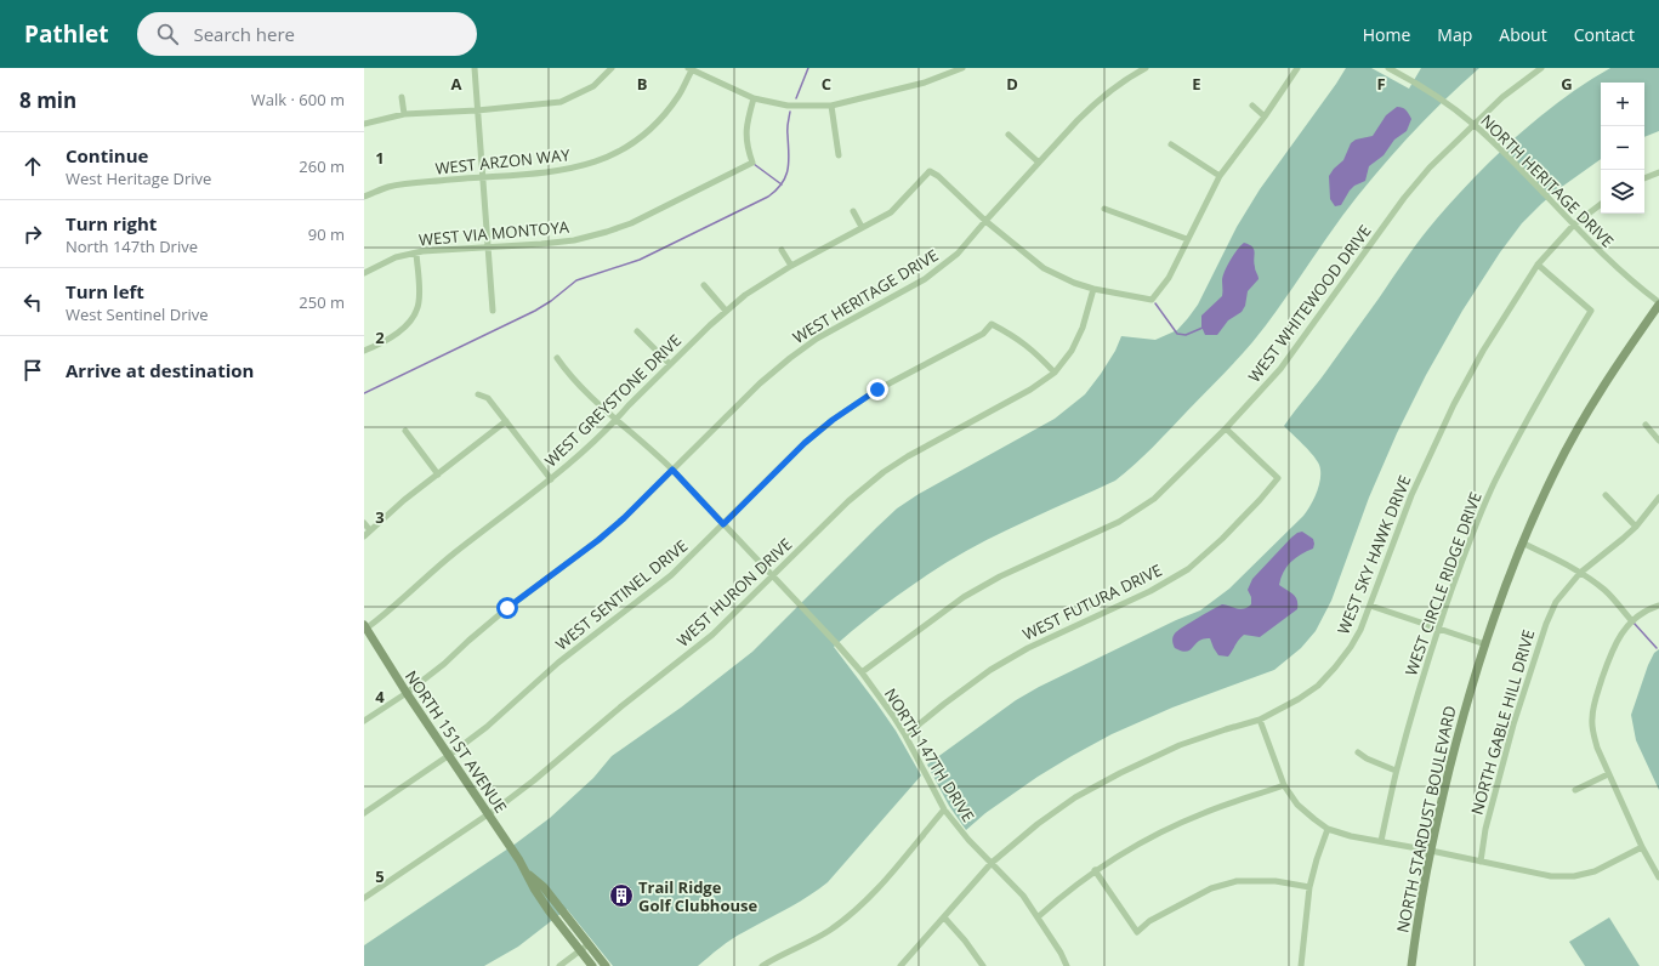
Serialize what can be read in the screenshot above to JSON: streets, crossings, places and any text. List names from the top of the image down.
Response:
{
  "streets": {
    "street": [
      "WEST ARZON WAY",
      "NORTH HERITAGE DRIVE",
      "WEST VIA MONTOYA",
      "WEST HERITAGE DRIVE",
      "WEST WHITEWOOD DRIVE",
      "WEST GREYSTONE DRIVE",
      "WEST SKY HAWK DRIVE",
      "WEST CIRCLE RIDGE DRIVE",
      "WEST HURON DRIVE",
      "WEST SENTINEL DRIVE",
      "WEST FUTURA DRIVE",
      "NORTH GABLE HILL DRIVE",
      "NORTH 151ST AVENUE",
      "NORTH 147TH DRIVE",
      "NORTH STARDUST BOULEVARD"
    ]
  },
  "crossings": [
    ["NORTH HERITAGE DRIVE", "WEST WHITEWOOD DRIVE"],
    ["NORTH HERITAGE DRIVE", "WEST SKY HAWK DRIVE"],
    ["NORTH HERITAGE DRIVE", "NORTH STARDUST BOULEVARD"],
    ["WEST HERITAGE DRIVE", "WEST GREYSTONE DRIVE"],
    ["WEST HERITAGE DRIVE", "NORTH 151ST AVENUE"],
    ["WEST HERITAGE DRIVE", "NORTH 147TH DRIVE"],
    ["WEST WHITEWOOD DRIVE", "WEST FUTURA DRIVE"],
    ["WEST WHITEWOOD DRIVE", "NORTH 147TH DRIVE"],
    ["WEST GREYSTONE DRIVE", "NORTH 151ST AVENUE"],
    ["WEST GREYSTONE DRIVE", "NORTH 147TH DRIVE"],
    ["WEST SKY HAWK DRIVE", "WEST CIRCLE RIDGE DRIVE"],
    ["WEST SKY HAWK DRIVE", "NORTH 147TH DRIVE"],
    ["WEST HURON DRIVE", "WEST SENTINEL DRIVE"],
    ["WEST HURON DRIVE", "NORTH 151ST AVENUE"],
    ["WEST HURON DRIVE", "NORTH 147TH DRIVE"],
    ["WEST SENTINEL DRIVE", "NORTH 151ST AVENUE"],
    ["WEST SENTINEL DRIVE", "NORTH 147TH DRIVE"],
    ["WEST FUTURA DRIVE", "NORTH 147TH DRIVE"]
  ],
  "places": {
    "building": ["Trail Ridge Golf Clubhouse"]
  },
  "page": {
    "header": "Pathlet",
    "search": "Search here",
    "nav": [
      "Home",
      "Map",
      "About",
      "Contact"
    ],
    "heading": ["8 min", "Walk · 600 m"],
    "map_buttons": ["+", "−"],
    "list": [
      ["Continue", "West Heritage Drive", "260 m"],
      ["Turn right", "North 147th Drive", "90 m"],
      ["Turn left", "West Sentinel Drive", "250 m"],
      "Arrive at destination"
    ]
  },
  "grid": {
    "columns": [
      "A",
      "B",
      "C",
      "D",
      "E",
      "F",
      "G"
    ],
    "rows": [
      "1",
      "2",
      "3",
      "4",
      "5"
    ]
  }
}
